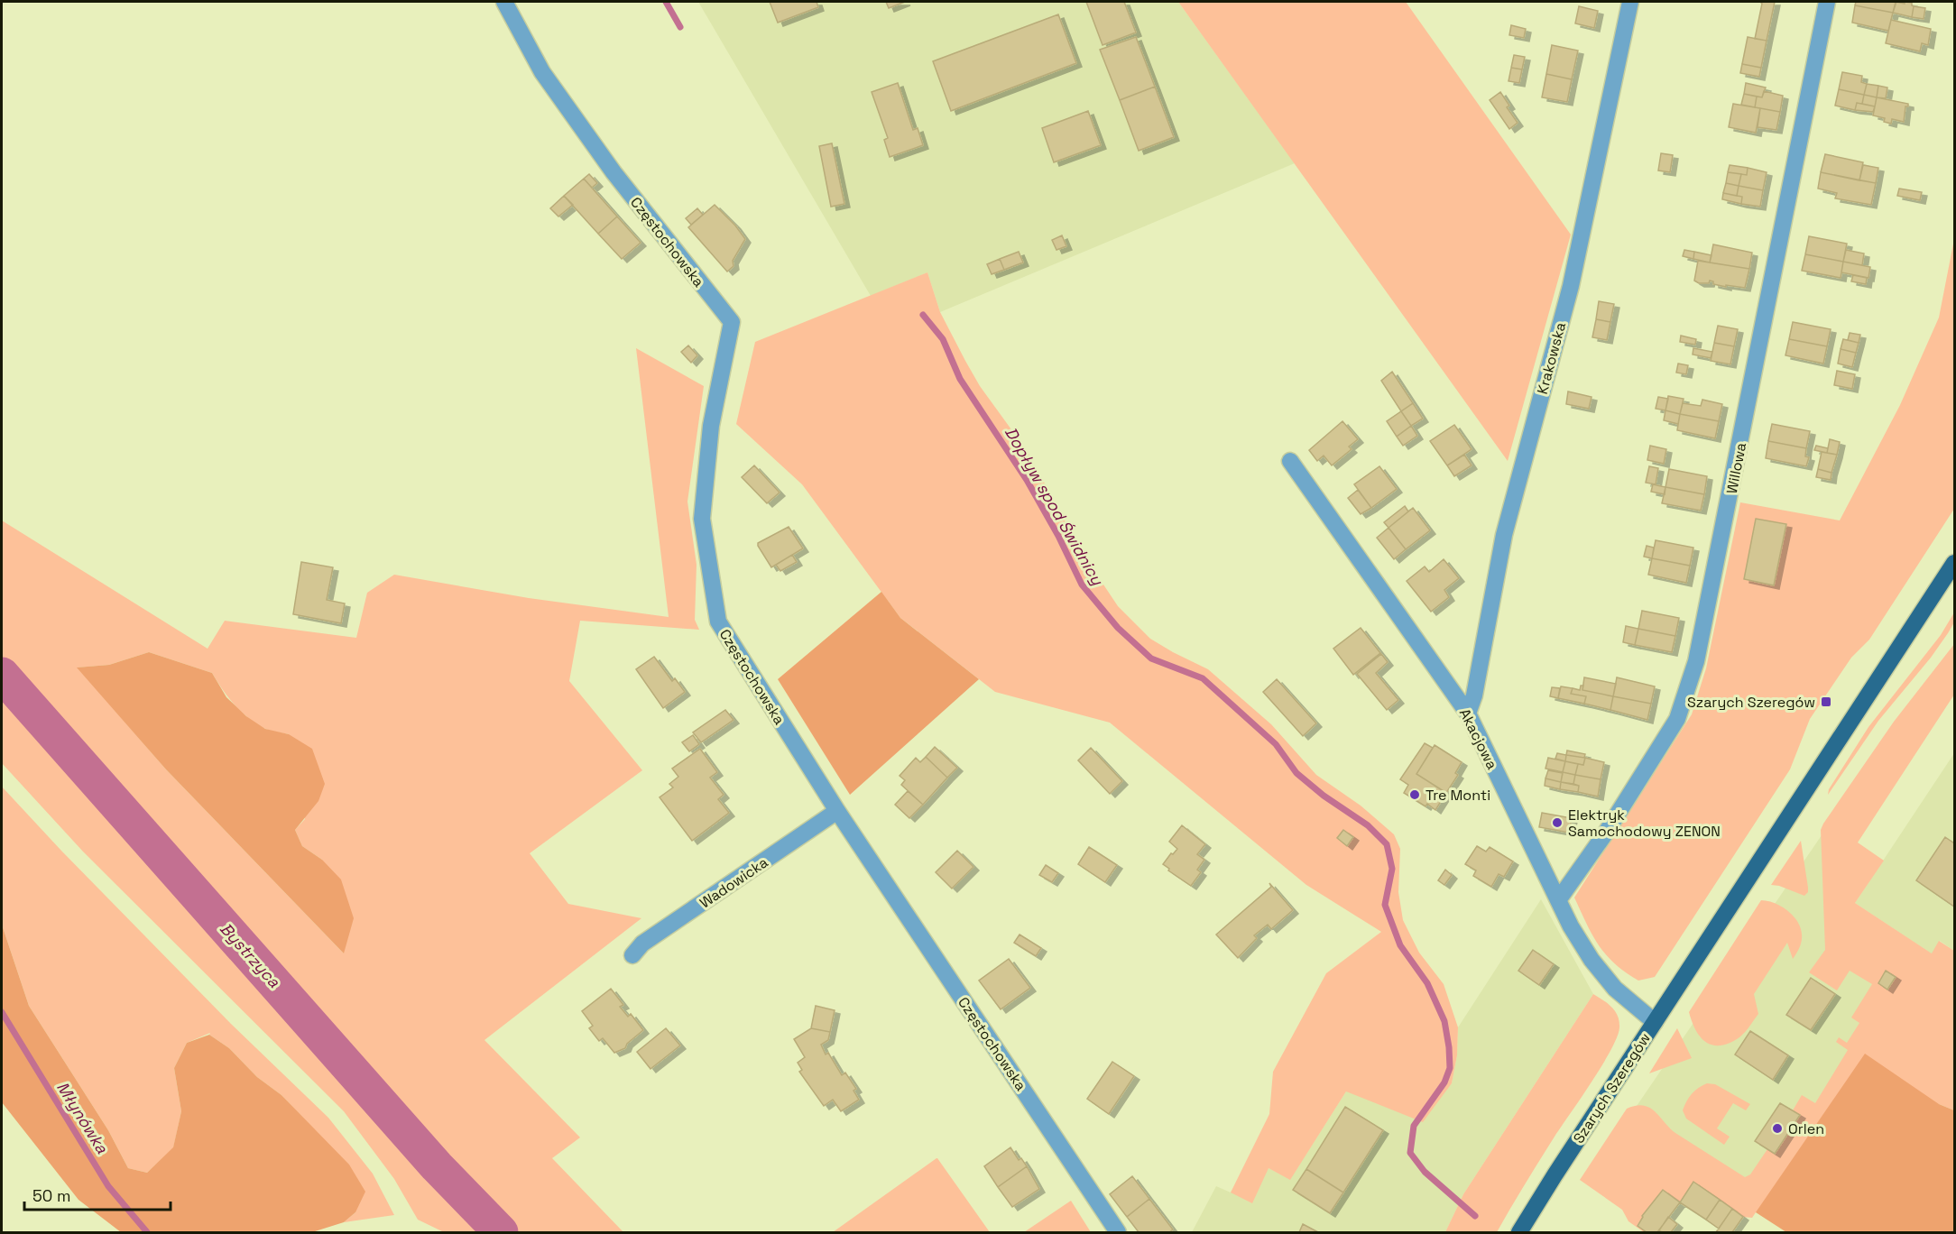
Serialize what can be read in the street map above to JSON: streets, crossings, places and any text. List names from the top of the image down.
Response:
{
  "streets": {
    "main road": ["Szarych Szeregów"],
    "street": [
      "Częstochowska",
      "Krakowska",
      "Willowa",
      "Akacjowa",
      "Wadowicka"
    ]
  },
  "crossings": [
    ["Częstochowska", "Wadowicka"],
    ["Krakowska", "Akacjowa"],
    ["Willowa", "Akacjowa"],
    ["Akacjowa", "Szarych Szeregów"]
  ],
  "water": ["Dopływ spod Świdnicy", "Bystrzyca", "Młynówka"],
  "places": {
    "transit": ["Szarych Szeregów"],
    "other": ["Tre Monti", "Elektryk Samochodowy ZENON", "Orlen"]
  },
  "scale_bar": "50 m"
}
